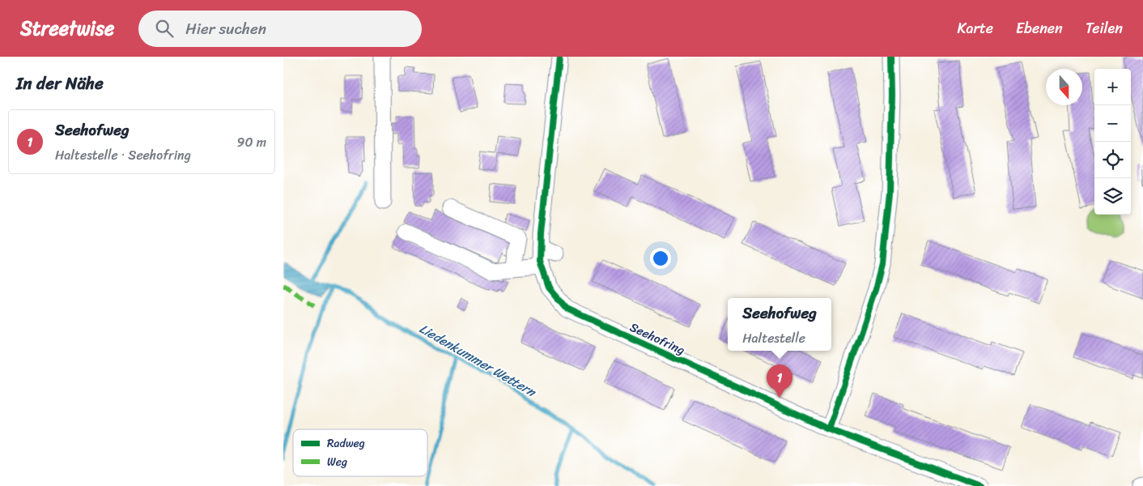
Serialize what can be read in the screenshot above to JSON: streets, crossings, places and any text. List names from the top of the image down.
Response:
{
  "streets": {
    "street": ["Seehofring"]
  },
  "water": ["Liedenkummer Wettern"],
  "legend": ["Radweg", "Weg"],
  "north": "bottom",
  "page": {
    "header": "Streetwise",
    "search": "Hier suchen",
    "nav": ["Karte", "Ebenen", "Teilen"],
    "heading": "In der Nähe",
    "map_buttons": ["+", "−"],
    "list": [
      {
        "mark": "1",
        "name": "Seehofweg",
        "note": "Haltestelle · Seehofring",
        "value": "90 m"
      }
    ],
    "popup": ["Seehofweg", "Haltestelle"],
    "pins": "1"
  }
}
